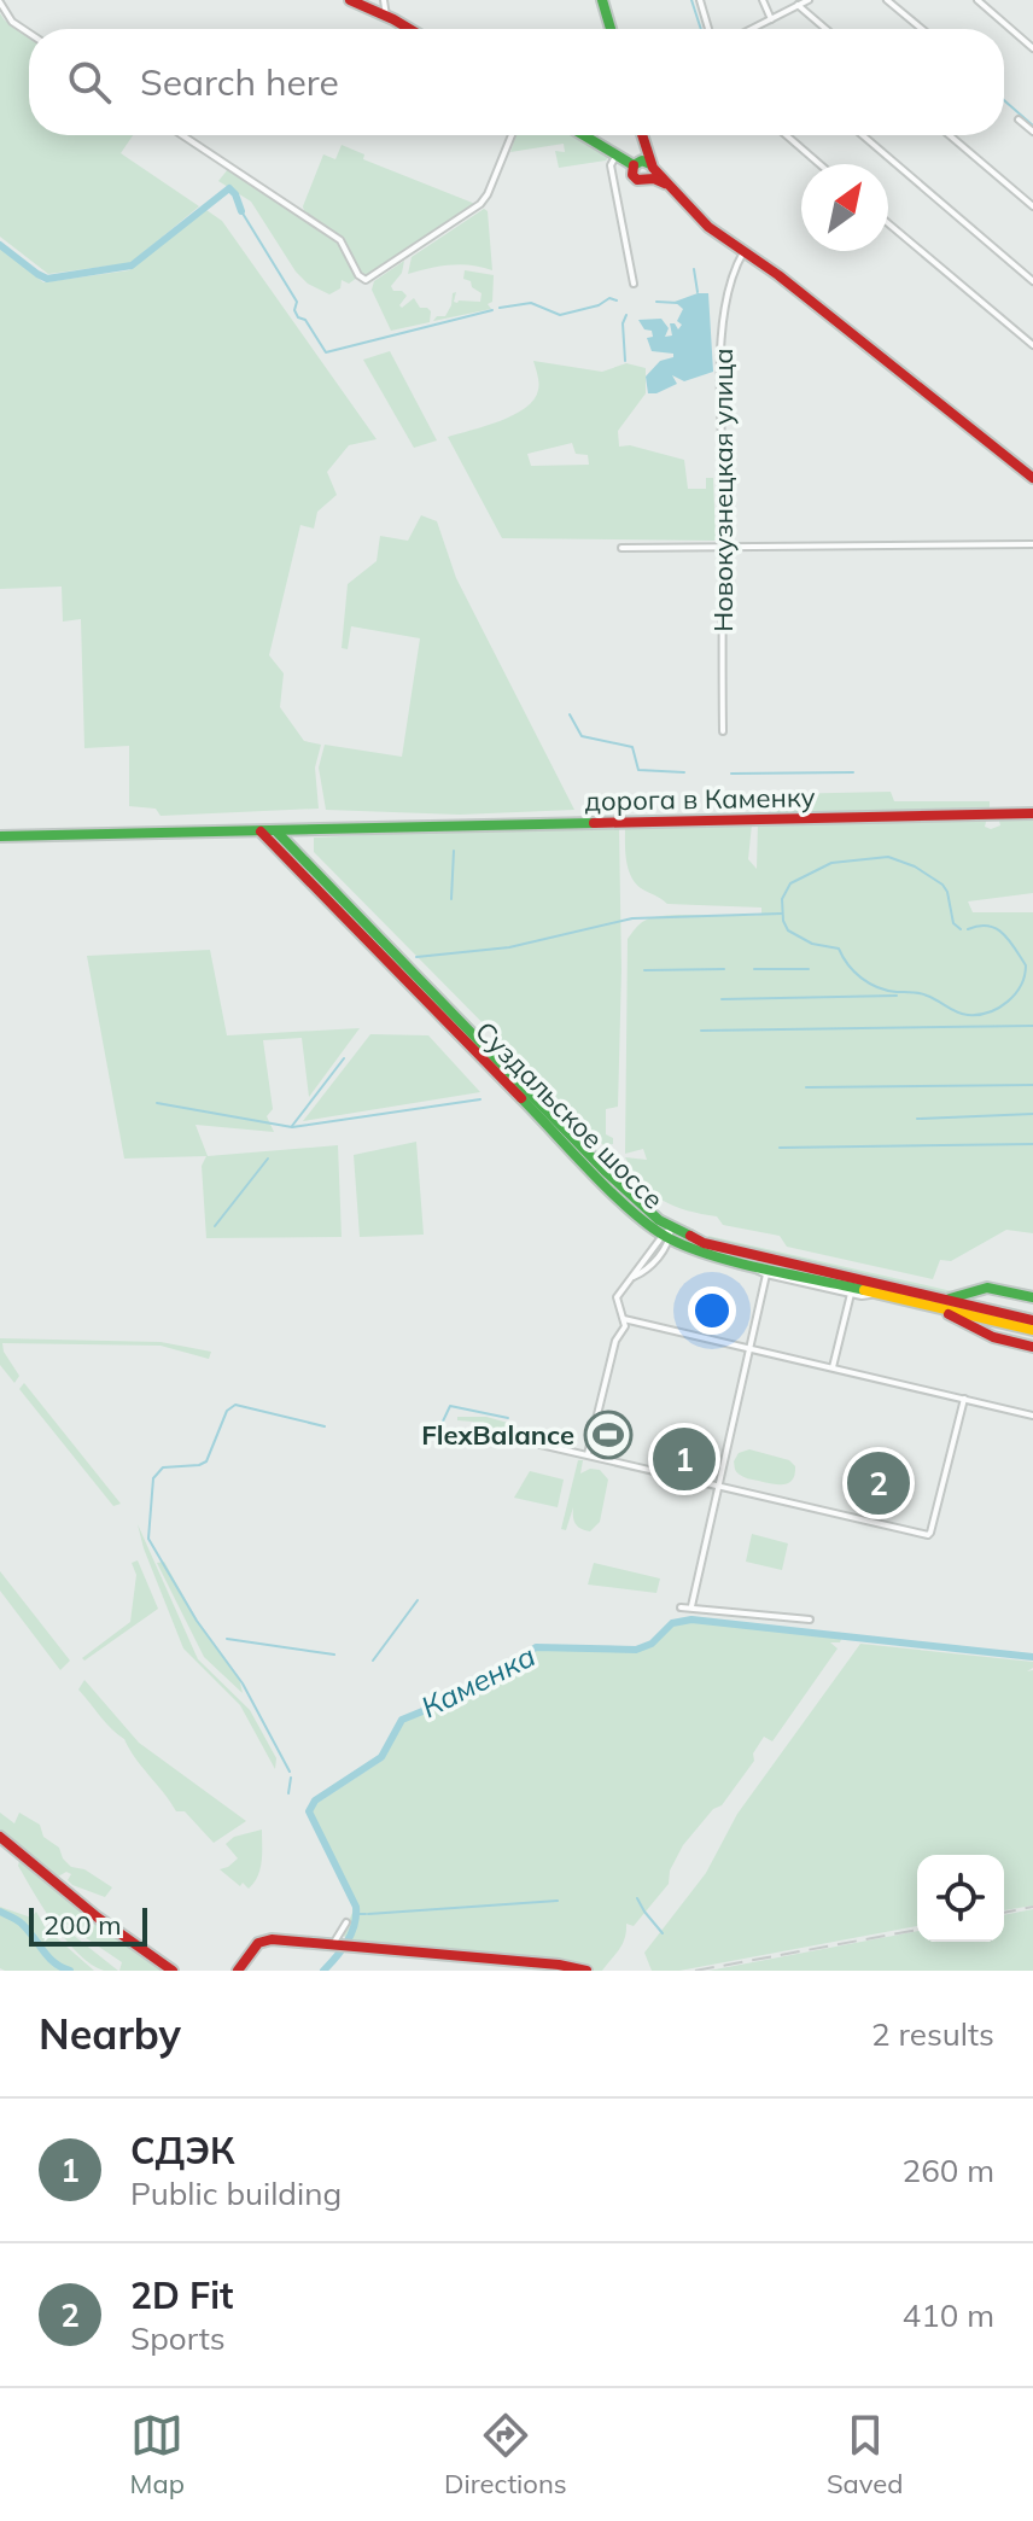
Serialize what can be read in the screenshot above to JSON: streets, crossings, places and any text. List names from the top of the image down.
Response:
{
  "streets": {
    "street": ["Новокузнецкая улица", "дорога в Каменку", "Суздальское шоссе"]
  },
  "crossings": [
    ["дорога в Каменку", "Суздальское шоссе"]
  ],
  "water": ["Каменка"],
  "places": {
    "sports": ["FlexBalance"]
  },
  "scale_bar": "200 m",
  "north": "top right",
  "page": {
    "search": "Search here",
    "pins": ["1", "2"],
    "scale": "200 m",
    "heading": ["Nearby", "2 results"],
    "list": [
      {
        "mark": "1",
        "name": "СДЭК",
        "note": "Public building",
        "value": "260 m"
      },
      {
        "mark": "2",
        "name": "2D Fit",
        "note": "Sports",
        "value": "410 m"
      }
    ],
    "nav": ["Map", "Directions", "Saved"]
  }
}
